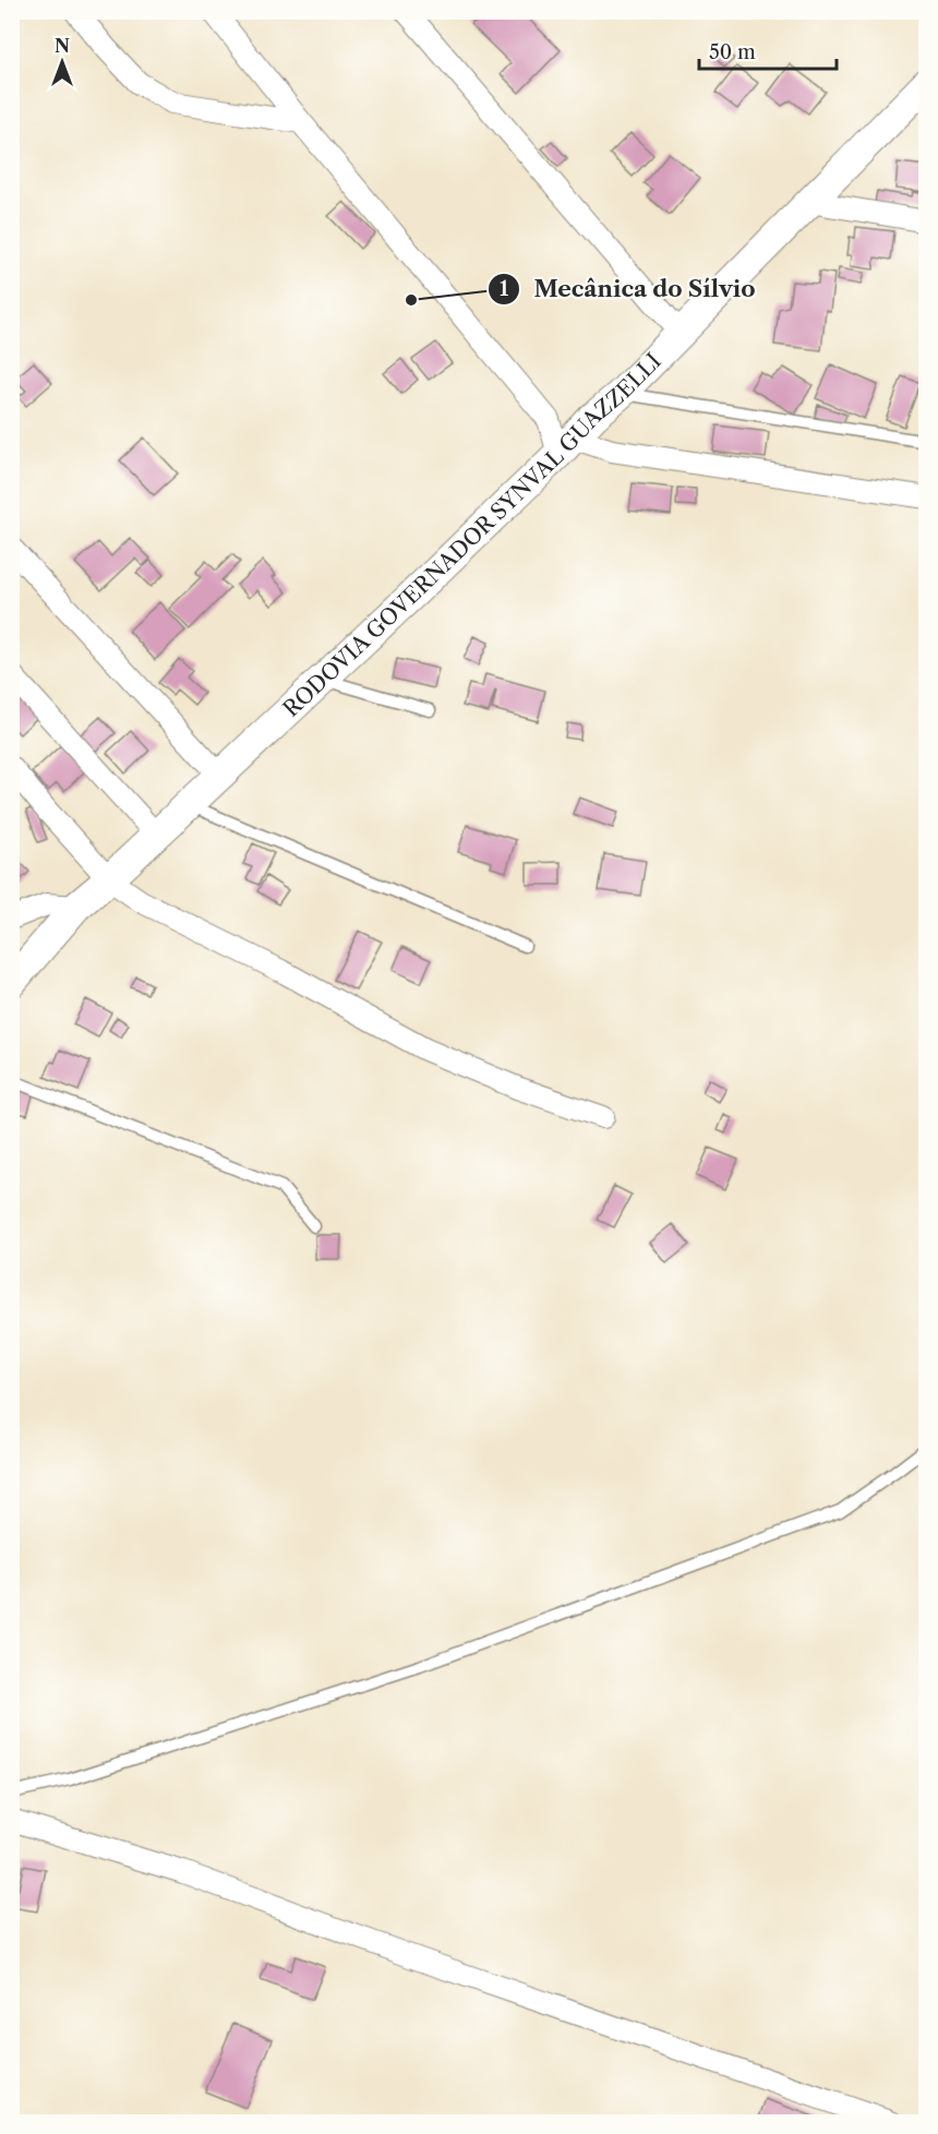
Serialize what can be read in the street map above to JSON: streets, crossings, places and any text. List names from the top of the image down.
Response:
{
  "streets": {
    "main road": ["RODOVIA GOVERNADOR SYNVAL GUAZZELLI"]
  },
  "places": ["Mecânica do Sílvio"],
  "scale_bar": "50 m",
  "north": "top"
}
